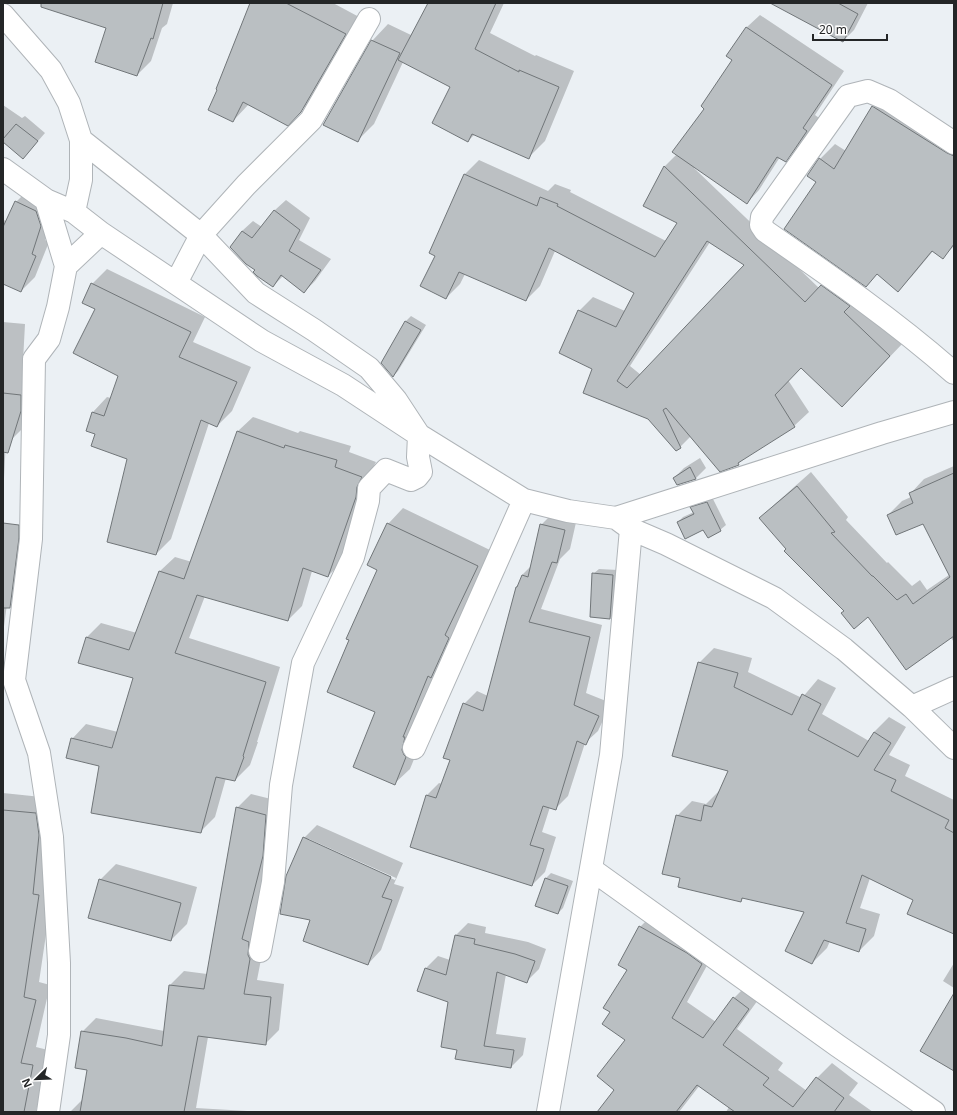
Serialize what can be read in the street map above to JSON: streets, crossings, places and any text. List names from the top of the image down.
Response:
{
  "scale_bar": "20 m",
  "north": "bottom left"
}
